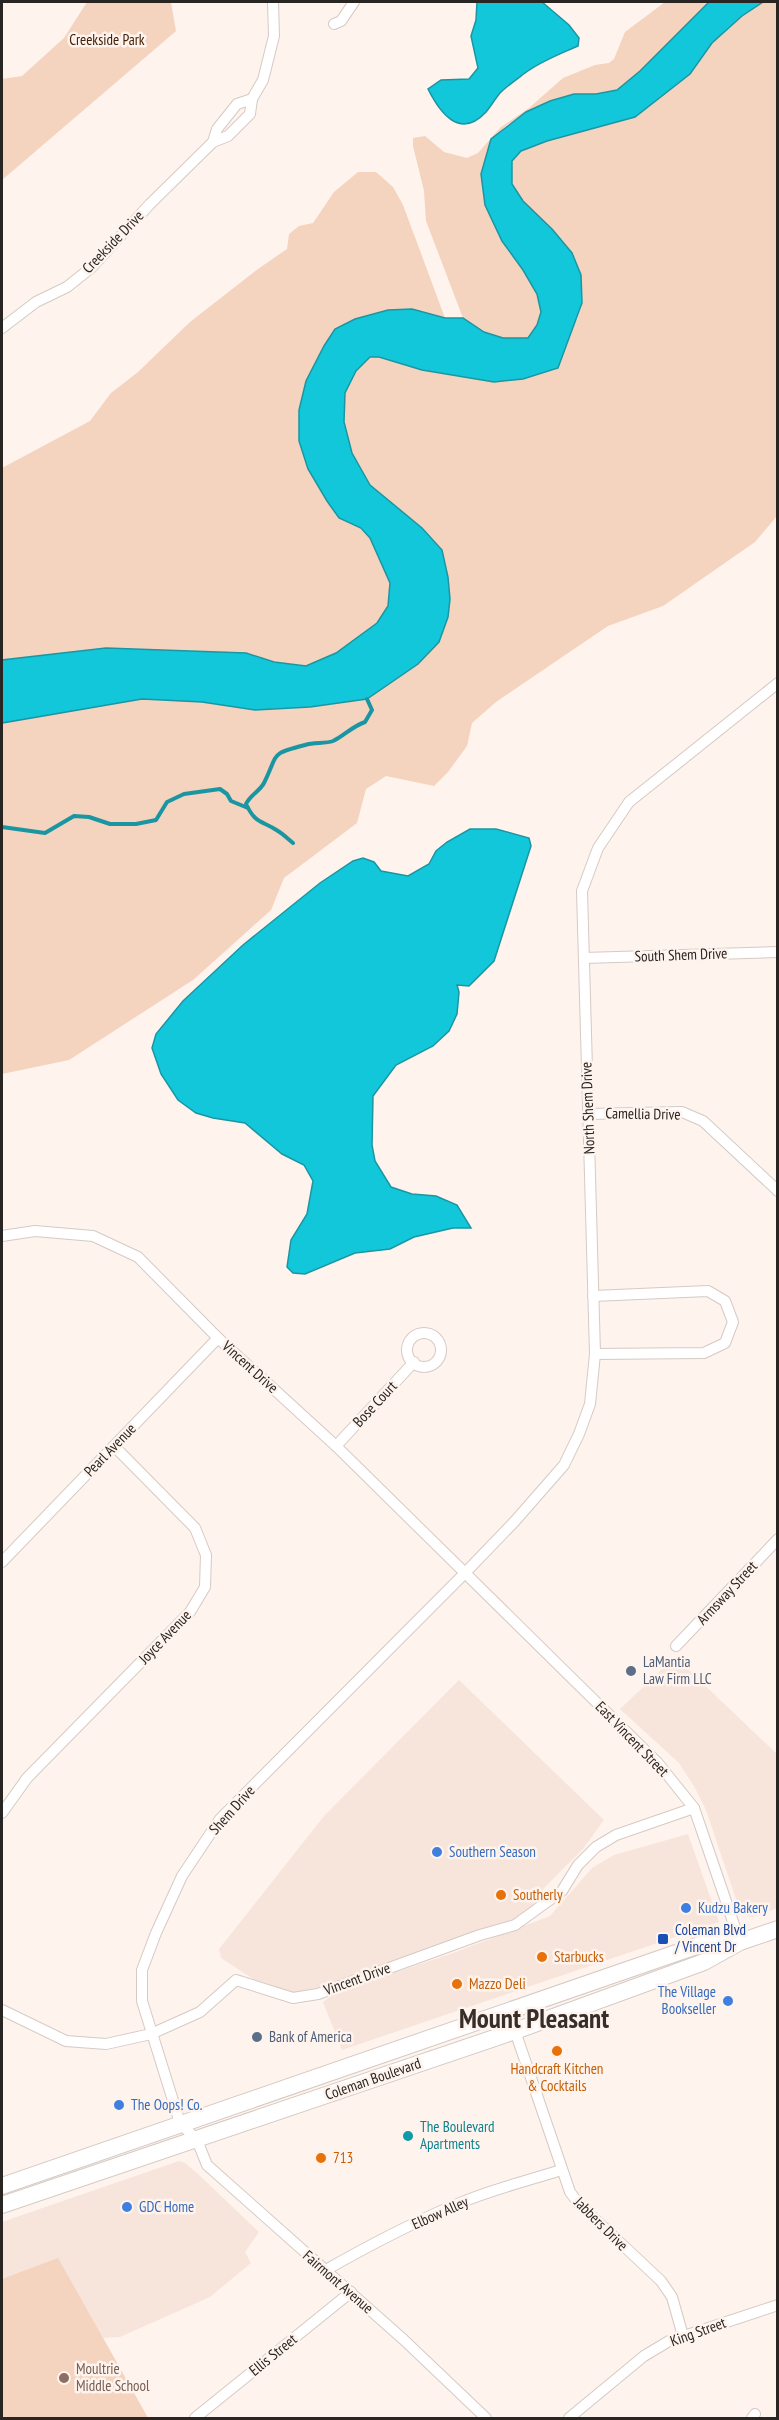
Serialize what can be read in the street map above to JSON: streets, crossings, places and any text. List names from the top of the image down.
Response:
{
  "streets": {
    "main road": ["Coleman Boulevard"],
    "street": [
      "Creekside Drive",
      "South Shem Drive",
      "North Shem Drive",
      "Camellia Drive",
      "Vincent Drive",
      "Bose Court",
      "Pearl Avenue",
      "Armsway Street",
      "Joyce Avenue",
      "East Vincent Street",
      "Shem Drive",
      "Elbow Alley",
      "Jabbers Drive",
      "Fairmont Avenue",
      "King Street",
      "Ellis Street"
    ]
  },
  "crossings": [
    ["South Shem Drive", "North Shem Drive"],
    ["North Shem Drive", "Camellia Drive"],
    ["North Shem Drive", "Vincent Drive"],
    ["North Shem Drive", "East Vincent Street"],
    ["North Shem Drive", "Shem Drive"],
    ["Vincent Drive", "Bose Court"],
    ["Vincent Drive", "Pearl Avenue"],
    ["Vincent Drive", "East Vincent Street"],
    ["Vincent Drive", "Shem Drive"],
    ["Pearl Avenue", "Joyce Avenue"],
    ["East Vincent Street", "Shem Drive"],
    ["East Vincent Street", "Coleman Boulevard"],
    ["Shem Drive", "Coleman Boulevard"],
    ["Shem Drive", "Fairmont Avenue"],
    ["Coleman Boulevard", "Jabbers Drive"],
    ["Coleman Boulevard", "Fairmont Avenue"],
    ["Elbow Alley", "Jabbers Drive"],
    ["Elbow Alley", "Fairmont Avenue"],
    ["Jabbers Drive", "King Street"],
    ["Fairmont Avenue", "Ellis Street"]
  ],
  "districts": ["Mount Pleasant"],
  "parks": ["Creekside Park"],
  "places": {
    "other": [
      "LaMantia Law Firm LLC",
      "Southern Season",
      "Southerly",
      "Kudzu Bakery",
      "Starbucks",
      "Mazzo Deli",
      "The Village Bookseller",
      "Bank of America",
      "Handcraft Kitchen & Cocktails",
      "The Oops! Co.",
      "The Boulevard Apartments",
      "713",
      "GDC Home",
      "Moultrie Middle School"
    ],
    "transit": ["Coleman Blvd / Vincent Dr"]
  }
}
